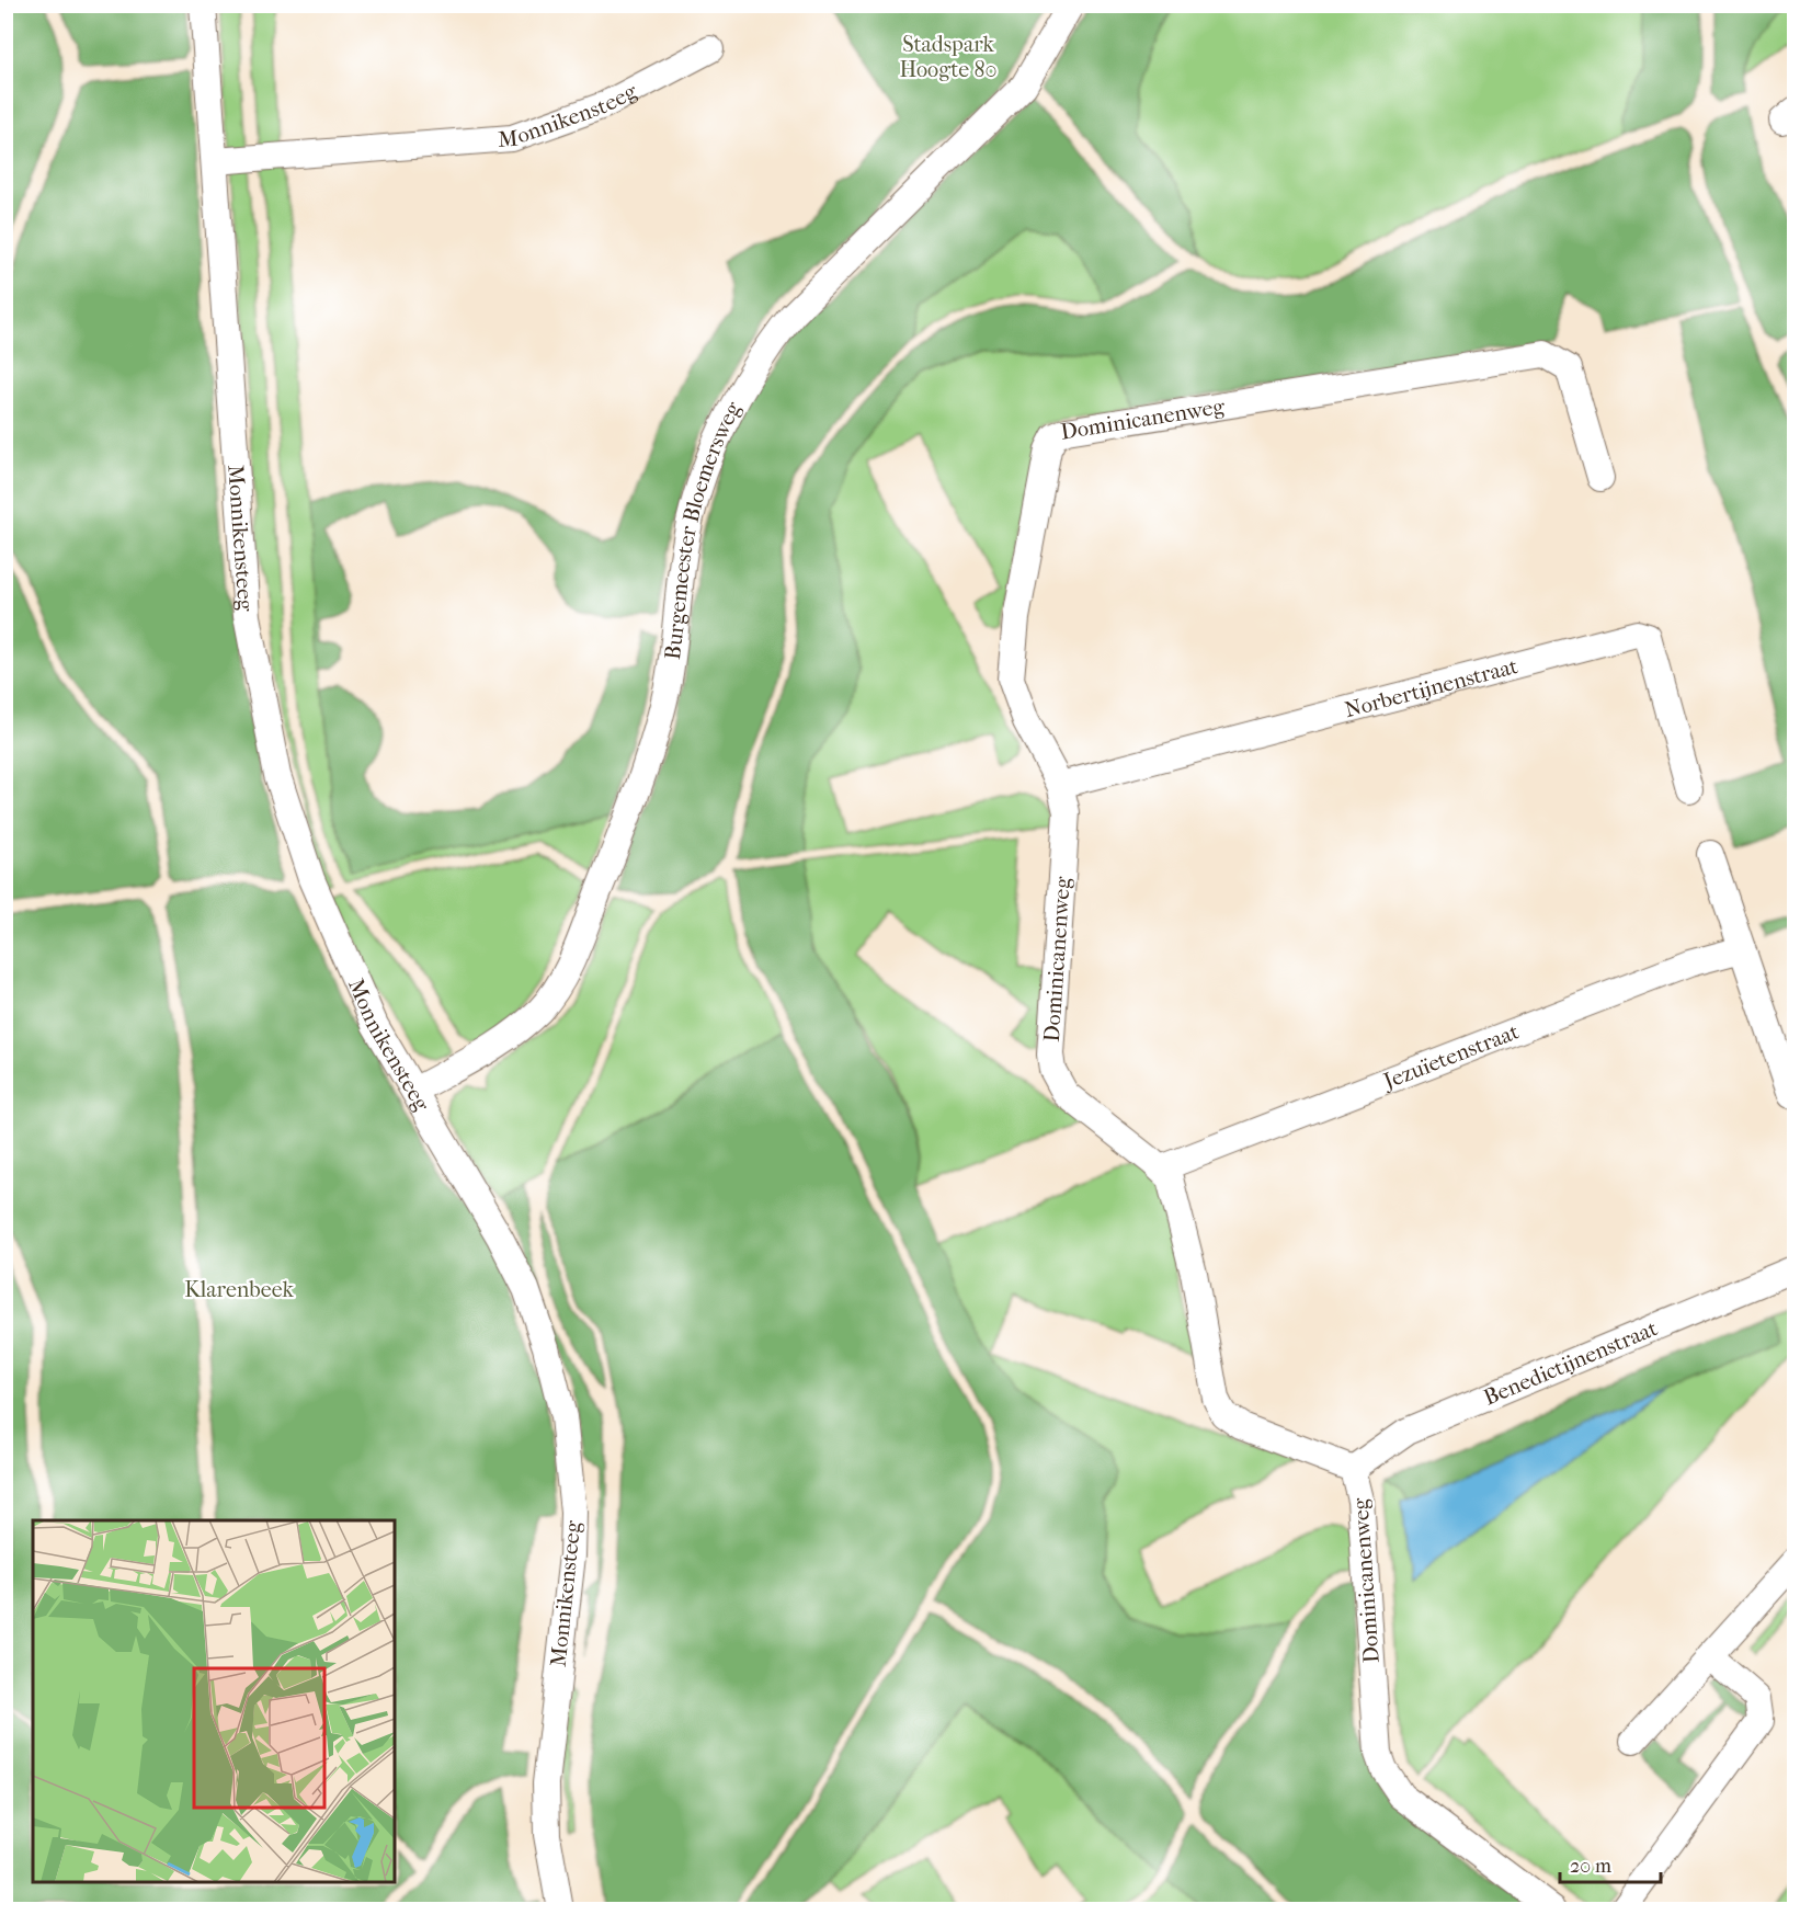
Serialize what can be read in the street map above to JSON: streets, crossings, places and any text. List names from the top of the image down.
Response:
{
  "streets": {
    "street": [
      "Monnikensteeg",
      "Dominicanenweg",
      "Burgemeester Bloemersweg",
      "Norbertijnenstraat",
      "Jezuïetenstraat",
      "Benedictijnenstraat"
    ]
  },
  "crossings": [
    ["Monnikensteeg", "Burgemeester Bloemersweg"],
    ["Dominicanenweg", "Norbertijnenstraat"],
    ["Dominicanenweg", "Jezuïetenstraat"],
    ["Dominicanenweg", "Benedictijnenstraat"]
  ],
  "parks": ["Stadspark Hoogte 80", "Klarenbeek"],
  "scale_bar": "20 m"
}
